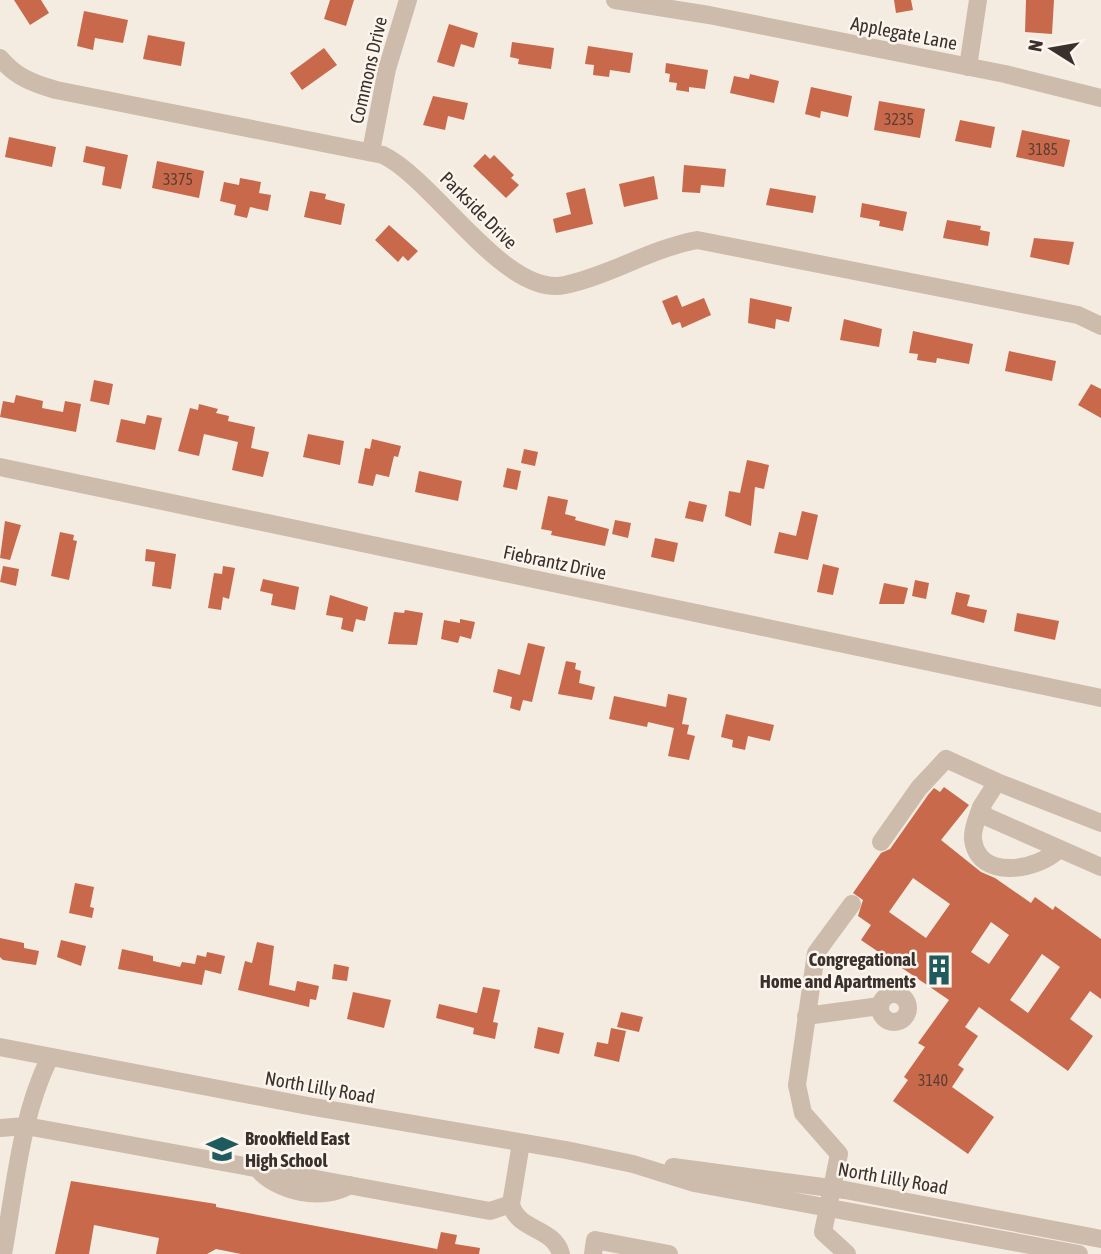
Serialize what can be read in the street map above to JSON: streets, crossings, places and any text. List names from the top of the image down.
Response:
{
  "streets": {
    "street": [
      "Applegate Lane",
      "Commons Drive",
      "Parkside Drive",
      "Fiebrantz Drive",
      "North Lilly Road"
    ]
  },
  "crossings": [
    ["Commons Drive", "Parkside Drive"]
  ],
  "places": {
    "building": ["Congregational Home and Apartments"],
    "school or university": ["Brookfield East High School"]
  },
  "house_numbers": [
    "3235",
    "3185",
    "3375",
    "3140"
  ],
  "north": "left"
}
